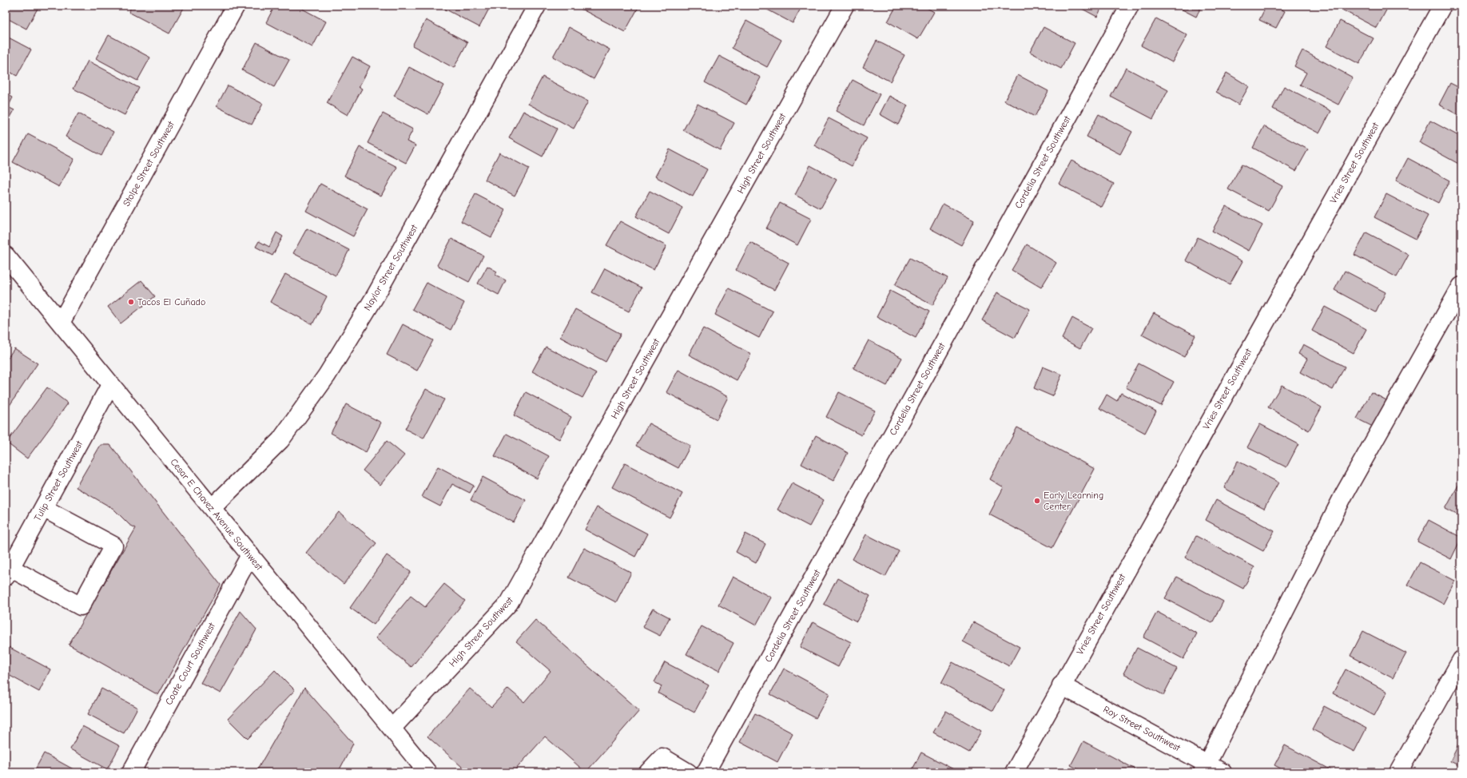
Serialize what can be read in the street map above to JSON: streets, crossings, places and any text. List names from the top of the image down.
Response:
{
  "streets": {
    "street": [
      "High Street Southwest",
      "Cordelia Street Southwest",
      "Vries Street Southwest",
      "Stolpe Street Southwest",
      "Naylor Street Southwest",
      "Tulip Street Southwest",
      "Cesar E Chavez Avenue Southwest",
      "Coate Court Southwest",
      "Roy Street Southwest"
    ]
  },
  "crossings": [
    ["High Street Southwest", "Cesar E Chavez Avenue Southwest"],
    ["Vries Street Southwest", "Roy Street Southwest"],
    ["Stolpe Street Southwest", "Cesar E Chavez Avenue Southwest"],
    ["Naylor Street Southwest", "Cesar E Chavez Avenue Southwest"],
    ["Tulip Street Southwest", "Cesar E Chavez Avenue Southwest"],
    ["Cesar E Chavez Avenue Southwest", "Coate Court Southwest"]
  ],
  "places": ["Tacos El Cuñado", "Early Learning Center"]
}
